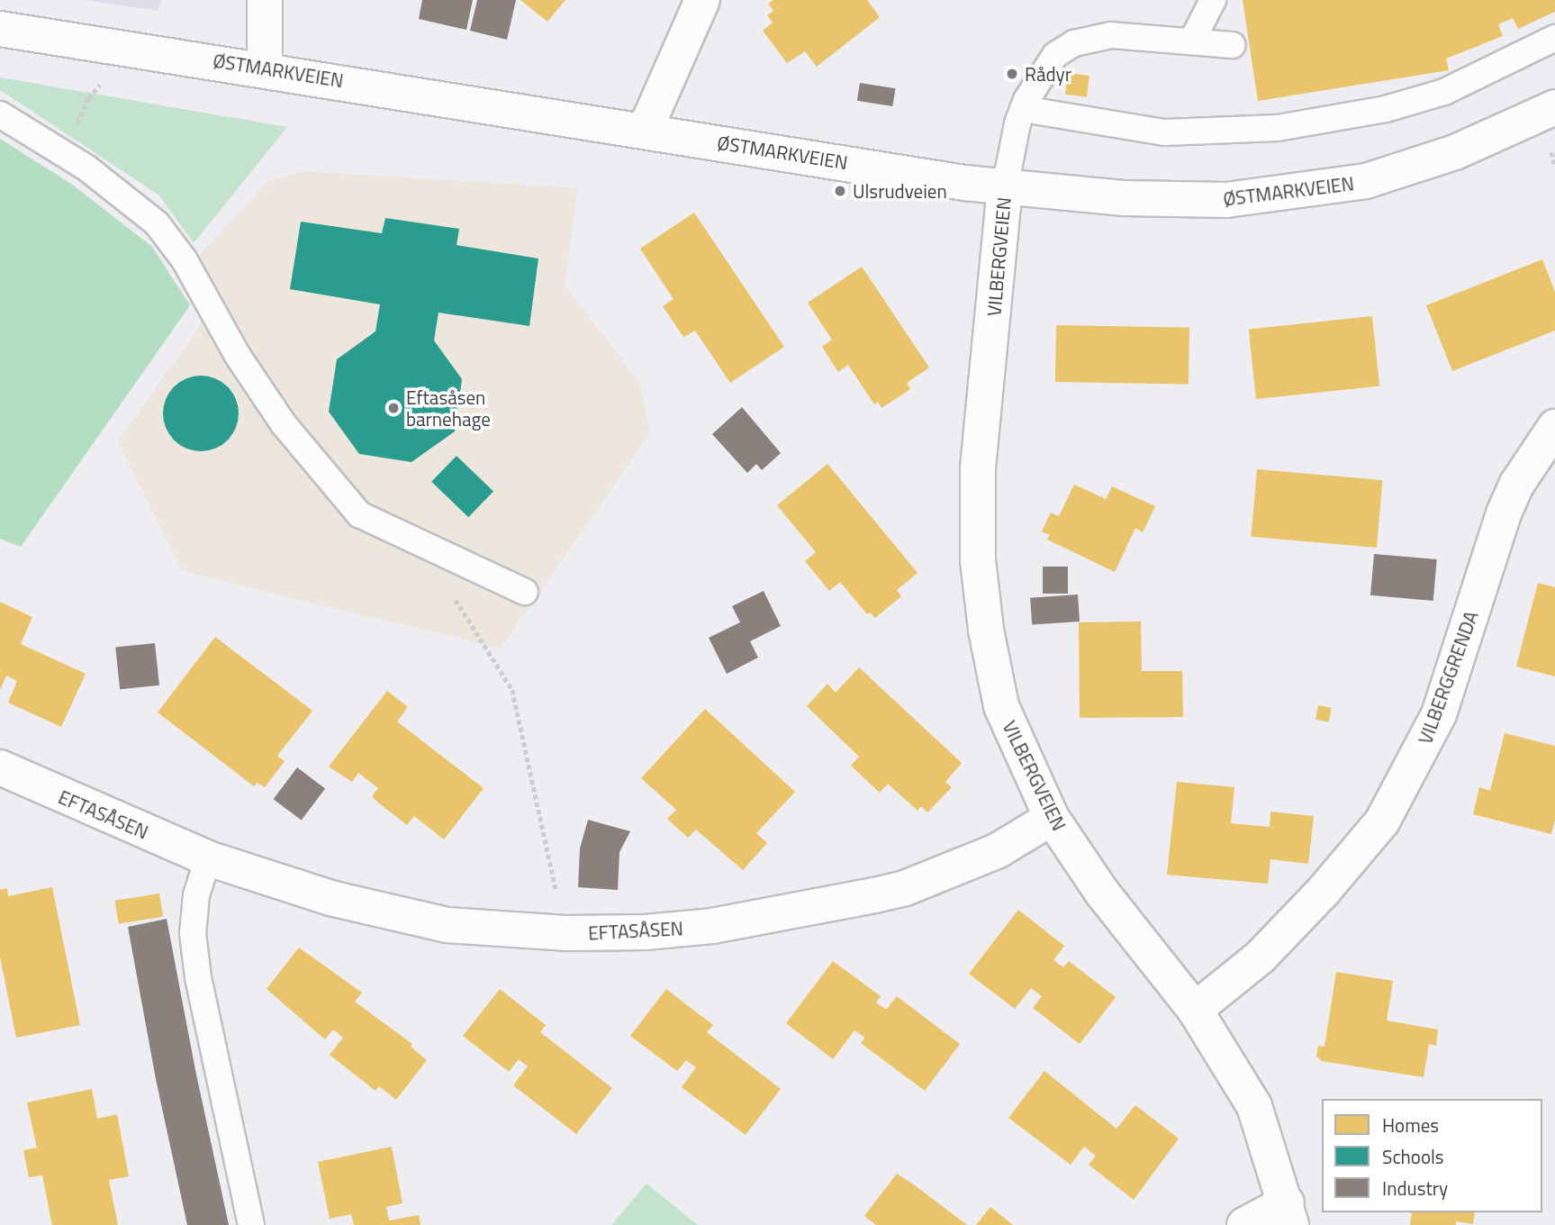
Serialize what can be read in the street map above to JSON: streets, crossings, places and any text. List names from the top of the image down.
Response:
{
  "streets": {
    "street": [
      "ØSTMARKVEIEN",
      "VILBERGVEIEN",
      "VILBERGGRENDA",
      "EFTASÅSEN"
    ]
  },
  "crossings": [
    ["ØSTMARKVEIEN", "VILBERGVEIEN"],
    ["VILBERGVEIEN", "VILBERGGRENDA"],
    ["VILBERGVEIEN", "EFTASÅSEN"]
  ],
  "places": ["Rådyr", "Ulsrudveien", "Eftasåsen barnehage"],
  "legend": ["Homes", "Schools", "Industry"]
}
